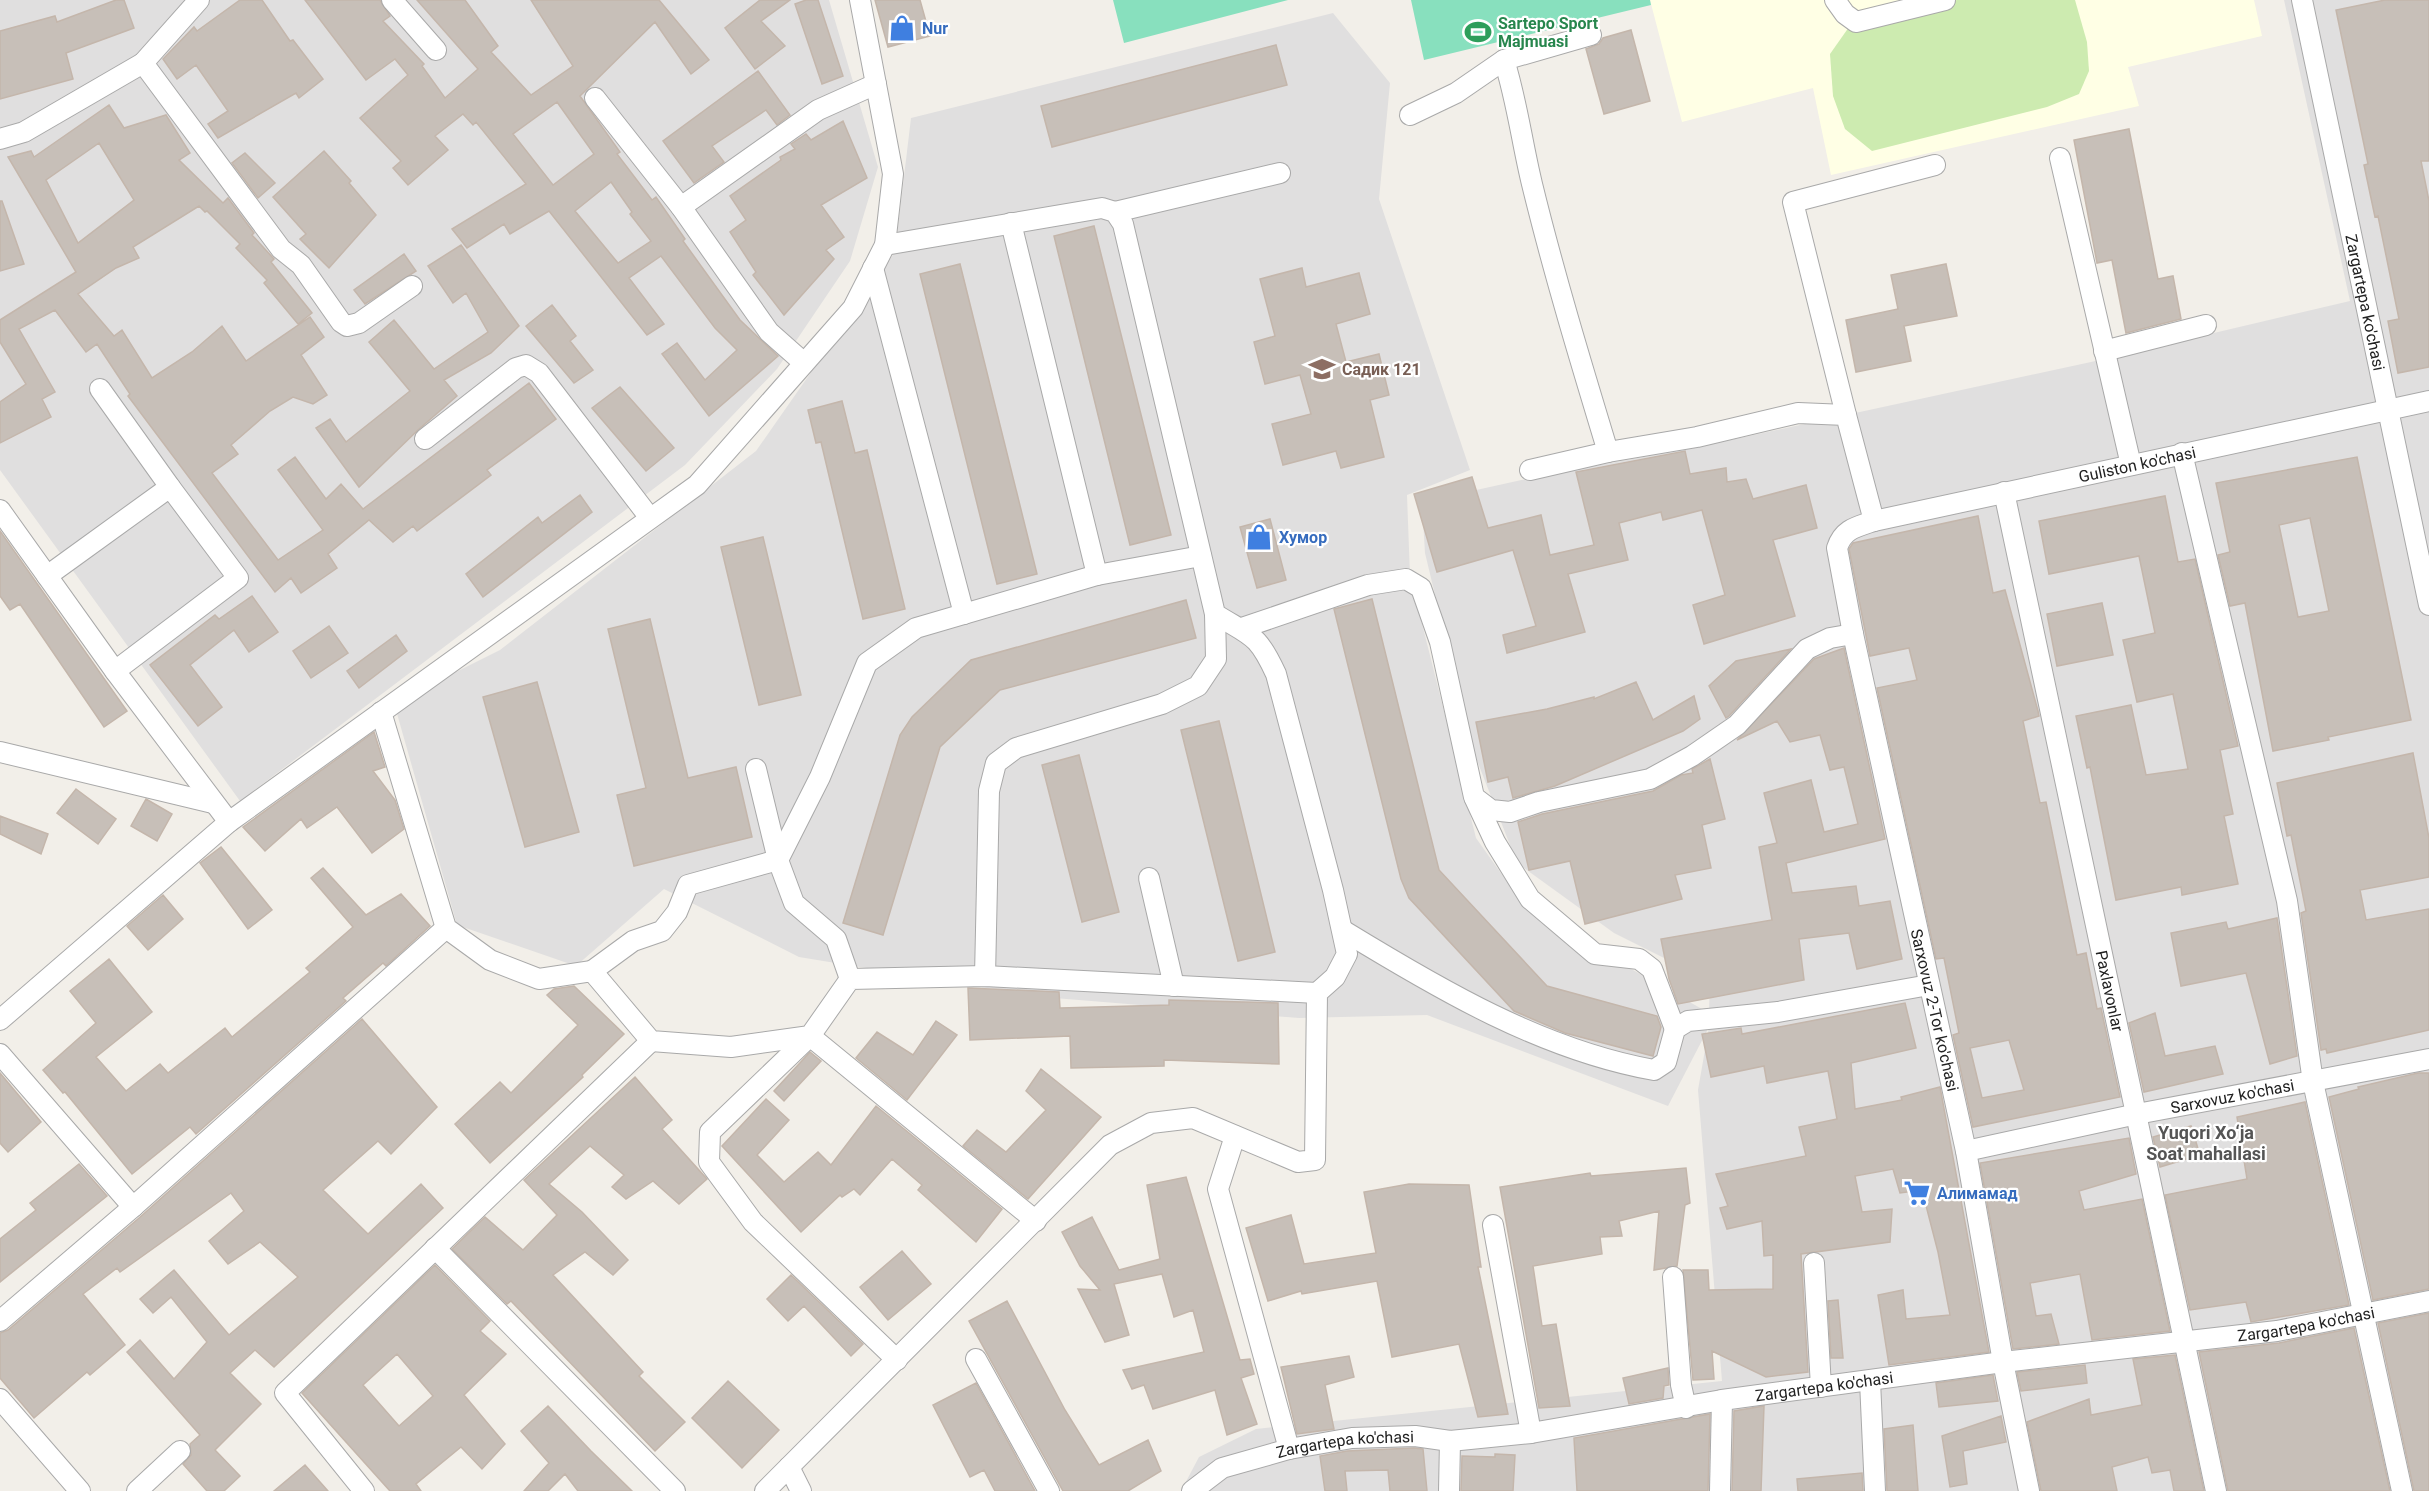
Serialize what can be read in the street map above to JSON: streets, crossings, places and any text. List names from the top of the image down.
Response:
{
  "streets": {
    "street": [
      "Zargartepa ko'chasi",
      "Guliston ko'chasi",
      "Paxlavonlar",
      "Sarxovuz 2-Tor ko'chasi",
      "Sarxovuz ko'chasi"
    ]
  },
  "crossings": [
    ["Zargartepa ko'chasi", "Guliston ko'chasi"],
    ["Zargartepa ko'chasi", "Paxlavonlar"],
    ["Zargartepa ko'chasi", "Sarxovuz 2-Tor ko'chasi"],
    ["Guliston ko'chasi", "Paxlavonlar"],
    ["Guliston ko'chasi", "Sarxovuz 2-Tor ko'chasi"],
    ["Paxlavonlar", "Sarxovuz ko'chasi"],
    ["Sarxovuz 2-Tor ko'chasi", "Sarxovuz ko'chasi"]
  ],
  "districts": ["Yuqori Xo‘ja Soat mahallasi"],
  "places": {
    "shop": ["Nur", "Хумор"],
    "sports": ["Sartepo Sport Majmuasi"],
    "school or university": ["Садик 121"],
    "supermarket": ["Алимамад"]
  }
}
